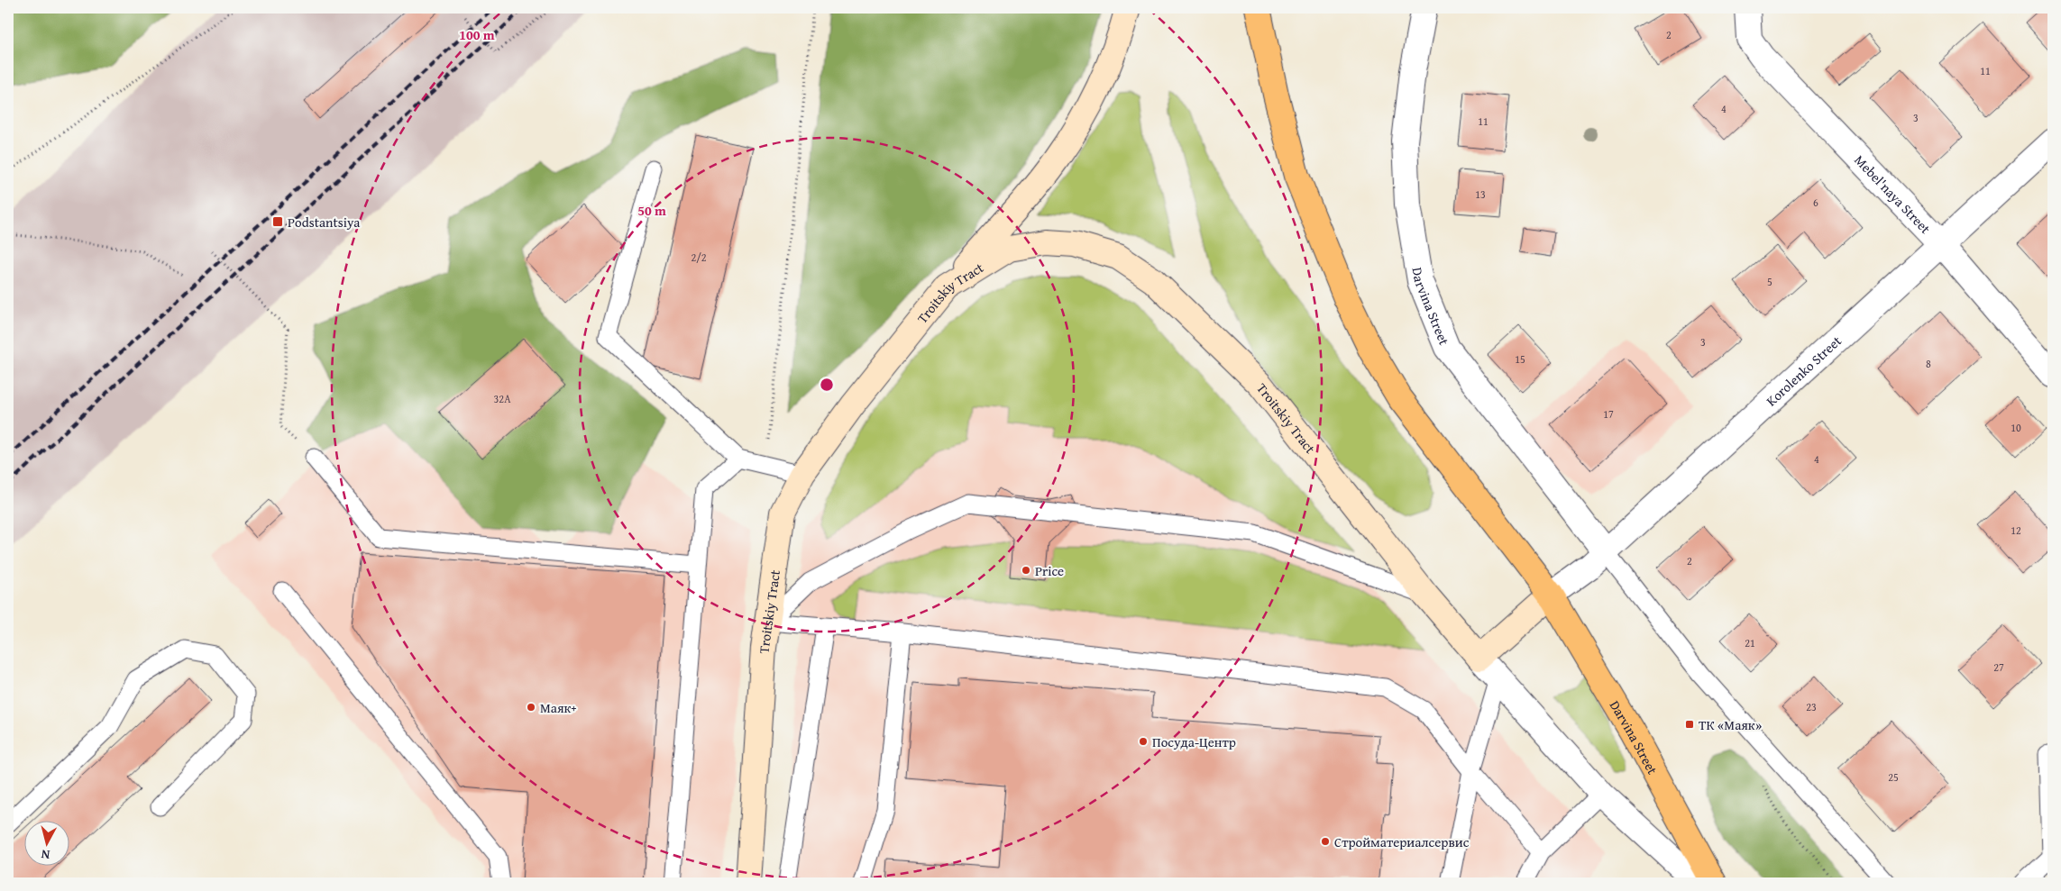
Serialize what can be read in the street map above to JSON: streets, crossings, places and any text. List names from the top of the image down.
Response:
{
  "streets": {
    "main road": ["Troitskiy Tract", "Darvina Street"],
    "street": ["Mebel'naya Street", "Korolenko Street"]
  },
  "crossings": [
    ["Mebel'naya Street", "Korolenko Street"],
    ["Darvina Street", "Korolenko Street"]
  ],
  "places": {
    "transit": ["Podstantsiya", "ТК «Маяк»"],
    "other": [
      "Price",
      "Маяк+",
      "Посуда-Центр",
      "Стройматериалсервис"
    ]
  },
  "house_numbers": [
    "2",
    "11",
    "4",
    "3",
    "11",
    "13",
    "6",
    "2/2",
    "5",
    "3",
    "15",
    "8",
    "32А",
    "17",
    "10",
    "4",
    "12",
    "2",
    "21",
    "27",
    "23",
    "25"
  ],
  "north": "bottom",
  "rings": ["100 m", "50 m"]
}
